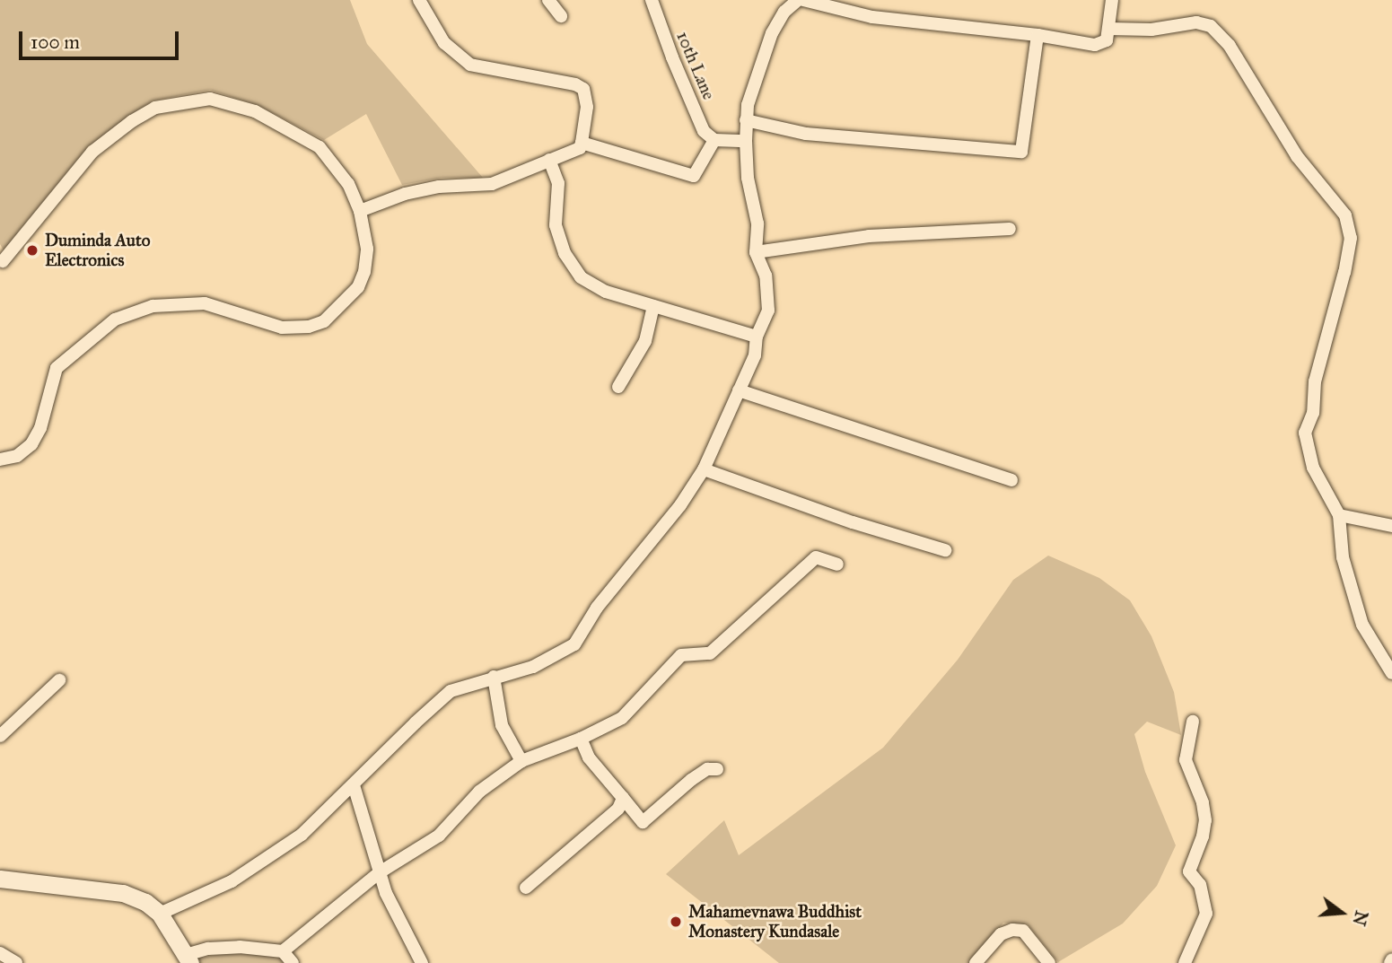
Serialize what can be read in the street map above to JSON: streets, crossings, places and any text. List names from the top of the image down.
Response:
{
  "streets": {
    "street": ["10th Lane"]
  },
  "places": ["Duminda Auto Electronics", "Mahamevnawa Buddhist Monastery Kundasale"],
  "scale_bar": "100 m",
  "north": "right"
}
